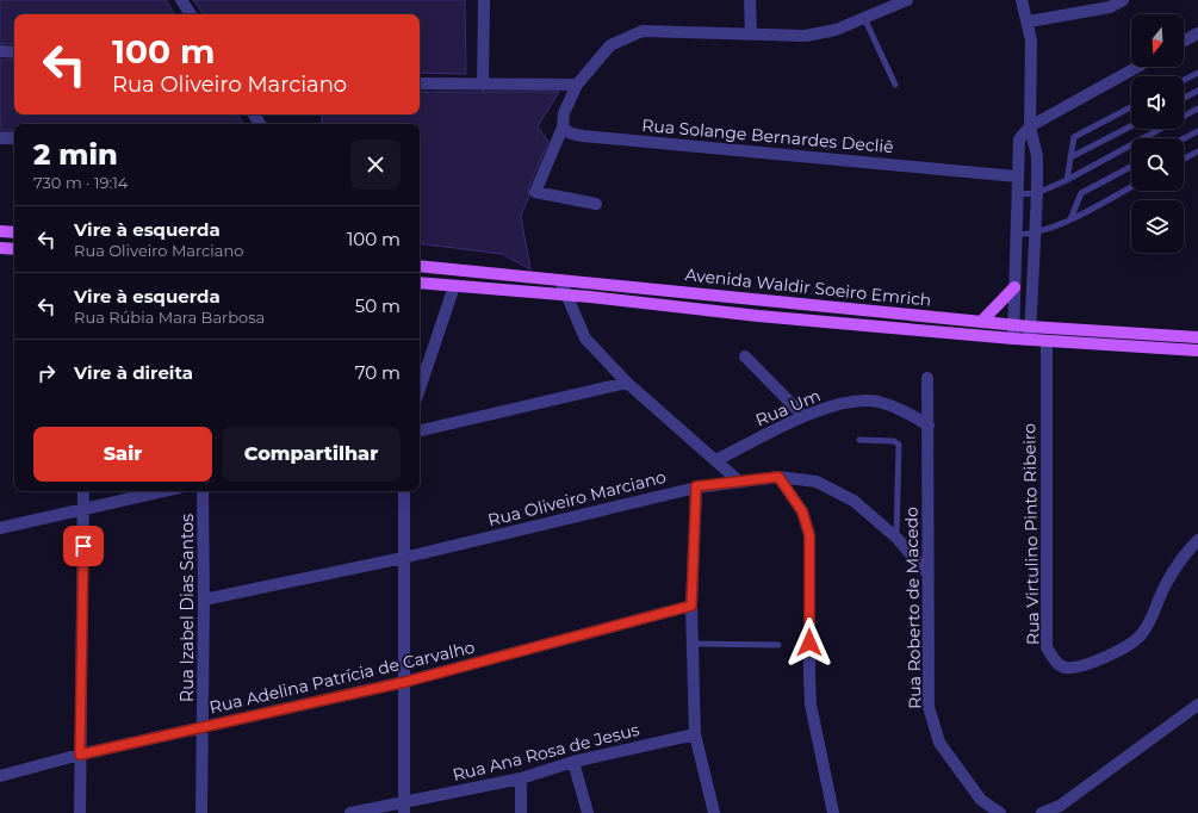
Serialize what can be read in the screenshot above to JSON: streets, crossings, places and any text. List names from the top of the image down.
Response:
{
  "streets": {
    "main road": ["Avenida Waldir Soeiro Emrich"],
    "street": [
      "Rua Solange Bernardes Decliê",
      "Rua Um",
      "Rua Oliveiro Marciano",
      "Rua Virtulino Pinto Ribeiro",
      "Rua Izabel Dias Santos",
      "Rua Roberto de Macedo",
      "Rua Adelina Patrícia de Carvalho",
      "Rua Ana Rosa de Jesus"
    ]
  },
  "crossings": [
    ["Avenida Waldir Soeiro Emrich", "Rua Virtulino Pinto Ribeiro"],
    ["Rua Um", "Rua Roberto de Macedo"],
    ["Rua Oliveiro Marciano", "Rua Izabel Dias Santos"],
    ["Rua Oliveiro Marciano", "Rua Roberto de Macedo"],
    ["Rua Izabel Dias Santos", "Rua Adelina Patrícia de Carvalho"]
  ],
  "north": "bottom",
  "page": {
    "turn": ["100 m", "Rua Oliveiro Marciano"],
    "heading": ["2 min", "730 m · 19:14"],
    "list": [
      {
        "name": "Vire à esquerda",
        "note": "Rua Oliveiro Marciano",
        "value": "100 m"
      },
      {
        "name": "Vire à esquerda",
        "note": "Rua Rúbia Mara Barbosa",
        "value": "50 m"
      },
      {
        "name": "Vire à direita",
        "value": "70 m"
      }
    ],
    "buttons": ["Sair", "Compartilhar"]
  }
}
